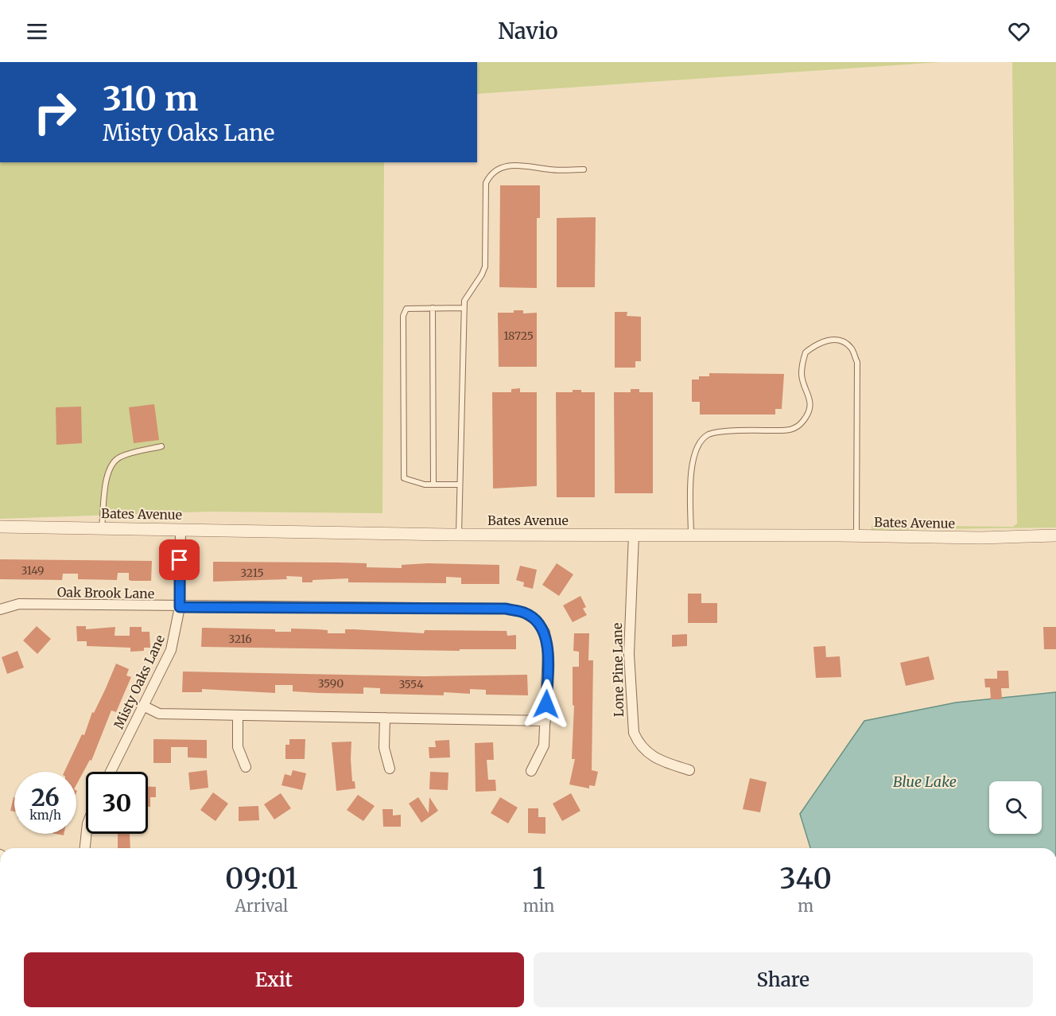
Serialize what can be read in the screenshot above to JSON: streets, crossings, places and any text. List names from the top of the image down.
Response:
{
  "streets": {
    "street": [
      "Bates Avenue",
      "Oak Brook Lane",
      "Lone Pine Lane",
      "Misty Oaks Lane"
    ]
  },
  "crossings": [
    ["Bates Avenue", "Lone Pine Lane"],
    ["Bates Avenue", "Misty Oaks Lane"],
    ["Oak Brook Lane", "Misty Oaks Lane"]
  ],
  "water": ["Blue Lake"],
  "house_numbers": [
    "18725",
    "3149",
    "3215",
    "3216",
    "3590",
    "3554"
  ],
  "page": {
    "header": "Navio",
    "turn": ["310 m", "Misty Oaks Lane"],
    "speed": "26 km/h",
    "limit": "30",
    "eta": [
      "09:01",
      "Arrival",
      "1",
      "min",
      "340",
      "m"
    ],
    "buttons": ["Exit", "Share"]
  }
}
